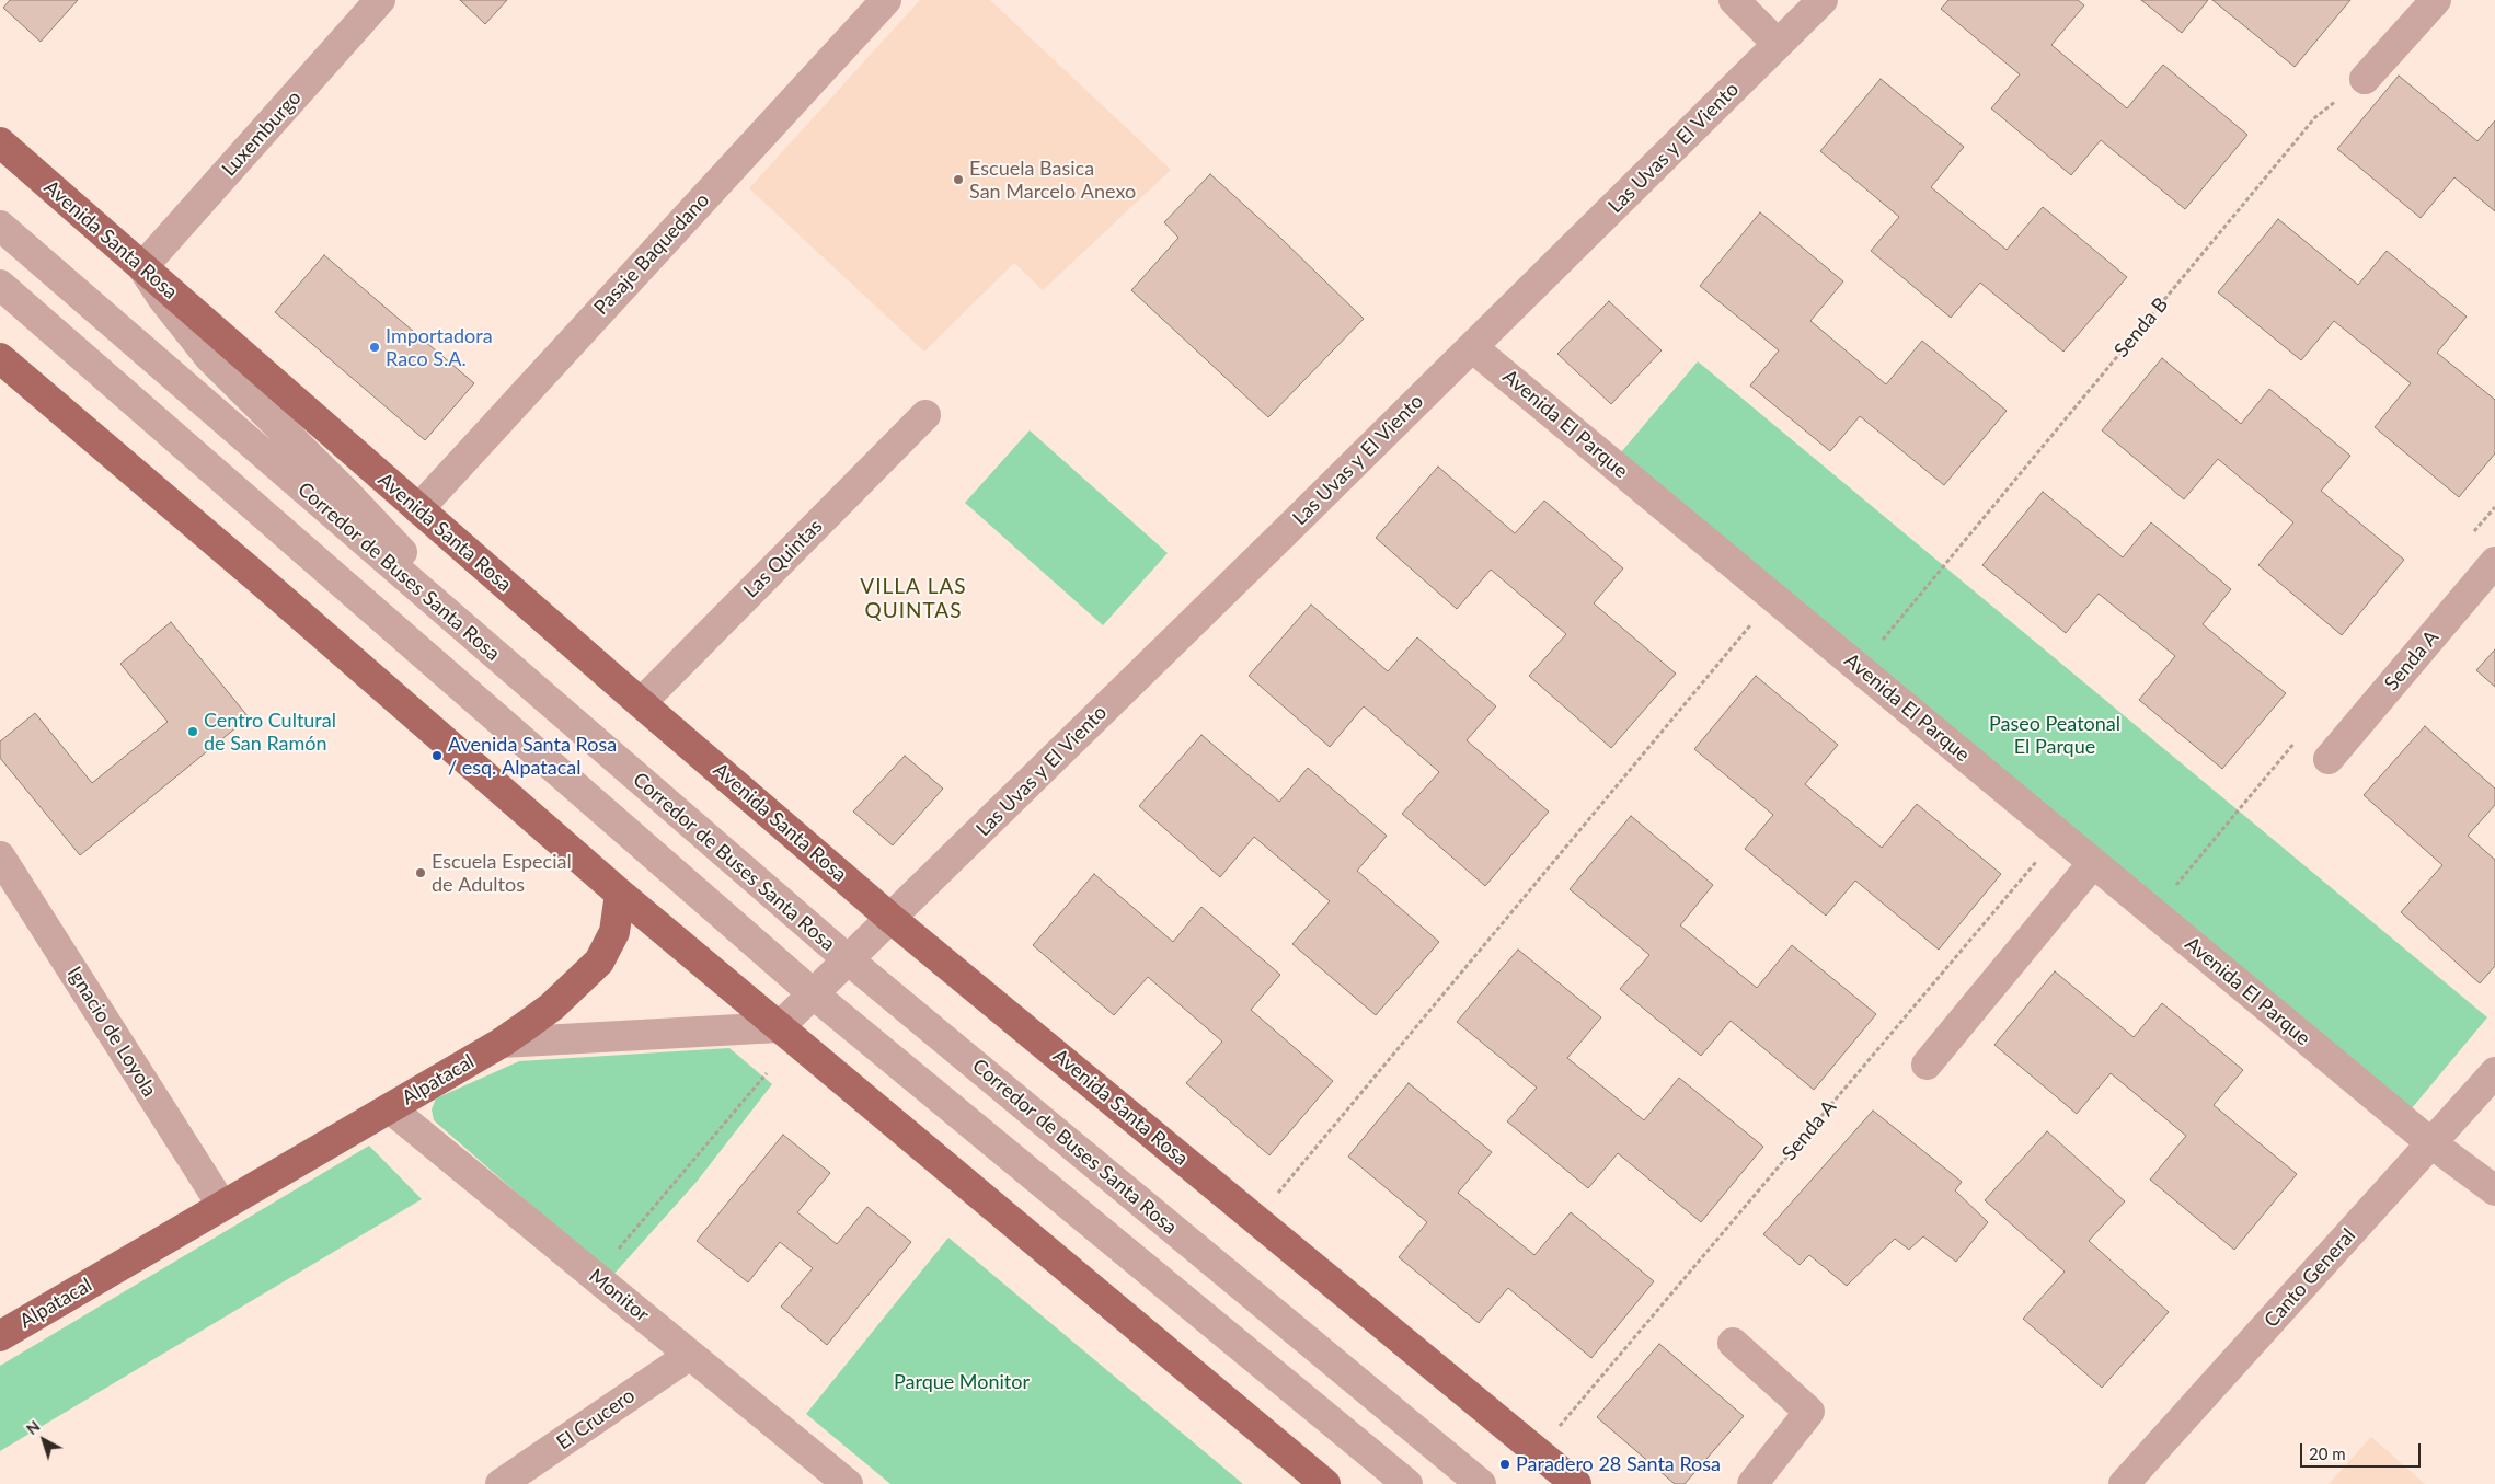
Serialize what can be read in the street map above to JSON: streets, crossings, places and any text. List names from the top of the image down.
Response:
{
  "streets": {
    "main road": ["Avenida Santa Rosa", "Alpatacal"],
    "street": [
      "Luxemburgo",
      "Las Uvas y El Viento",
      "Pasaje Baquedano",
      "Avenida El Parque",
      "Las Quintas",
      "Corredor de Buses Santa Rosa",
      "Senda A",
      "Ignacio de Loyola",
      "Canto General",
      "Monitor",
      "El Crucero"
    ],
    "path": ["Senda B"]
  },
  "crossings": [
    ["Luxemburgo", "Avenida Santa Rosa"],
    ["Las Uvas y El Viento", "Avenida Santa Rosa"],
    ["Las Uvas y El Viento", "Avenida El Parque"],
    ["Avenida Santa Rosa", "Pasaje Baquedano"],
    ["Avenida Santa Rosa", "Las Quintas"],
    ["Senda B", "Avenida El Parque"],
    ["Avenida El Parque", "Senda A"],
    ["Avenida El Parque", "Canto General"],
    ["Ignacio de Loyola", "Alpatacal"],
    ["Alpatacal", "Monitor"],
    ["Monitor", "El Crucero"]
  ],
  "districts": ["VILLA LAS QUINTAS"],
  "parks": ["Paseo Peatonal El Parque", "Parque Monitor"],
  "places": [
    "Escuela Basica San Marcelo Anexo",
    "Importadora Raco S.A.",
    "Centro Cultural de San Ramón",
    "Avenida Santa Rosa / esq. Alpatacal",
    "Escuela Especial de Adultos",
    "Paradero 28 Santa Rosa"
  ],
  "scale_bar": "20 m",
  "north": "top left"
}
